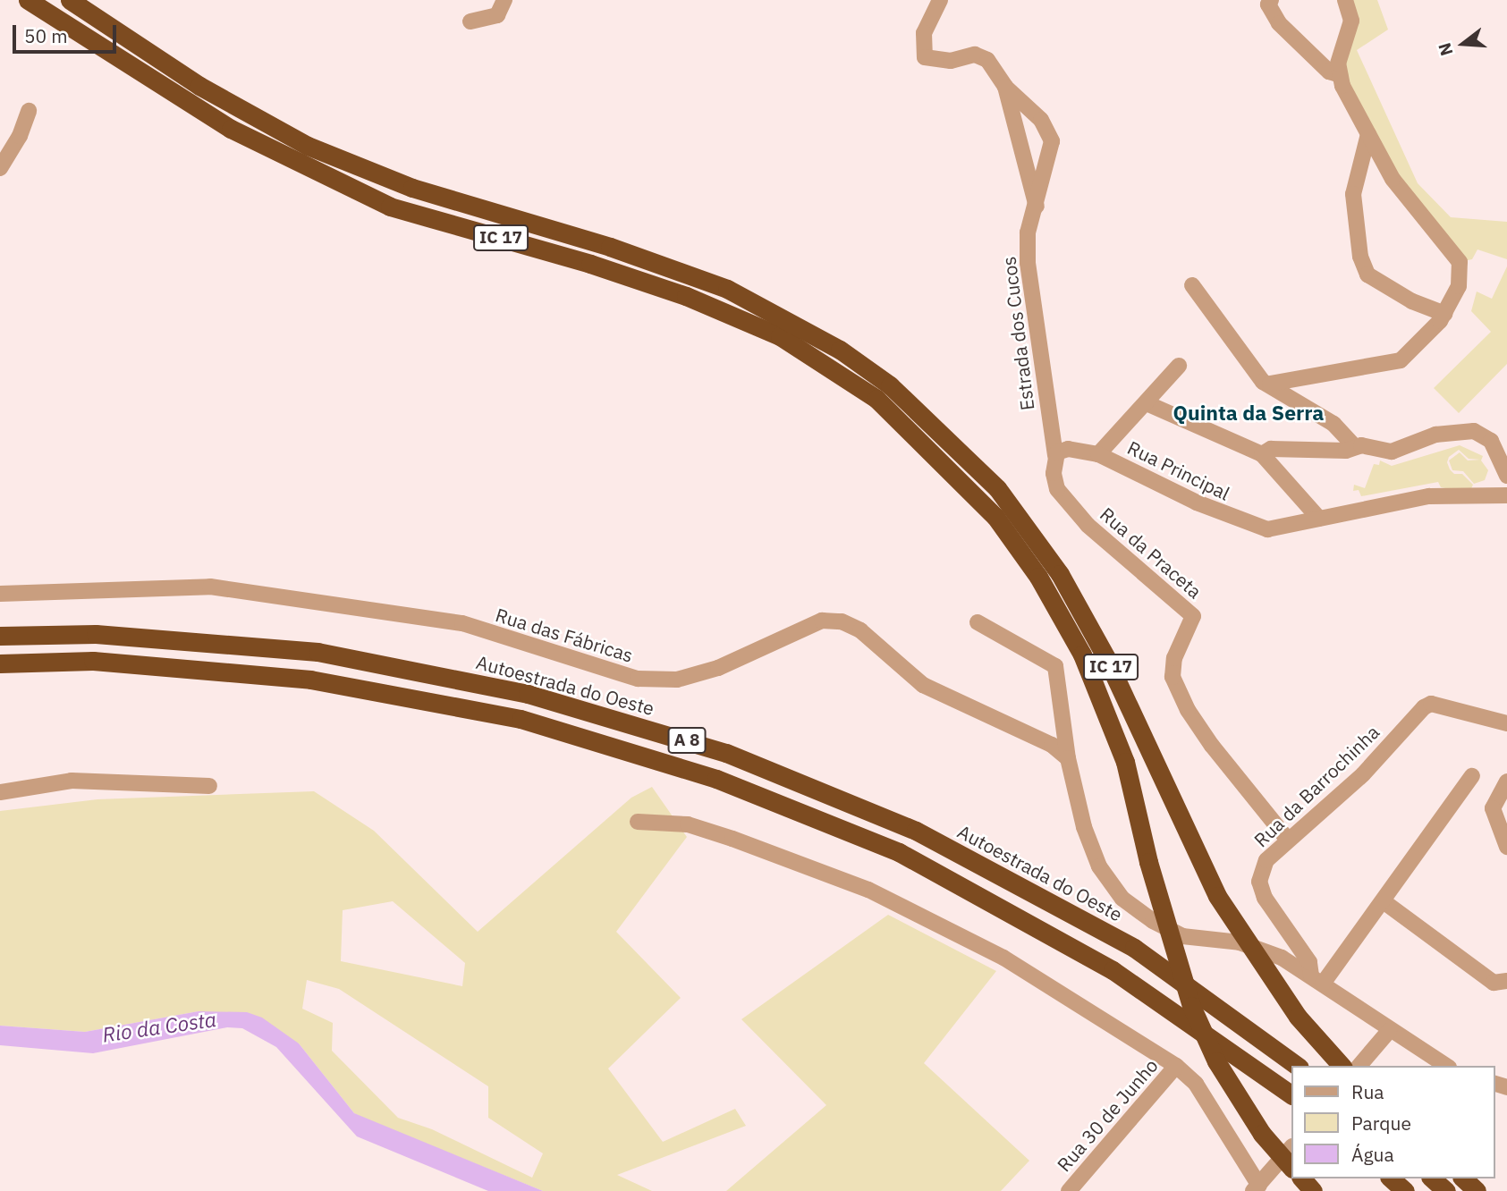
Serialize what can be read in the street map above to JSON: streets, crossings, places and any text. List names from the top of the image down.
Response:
{
  "streets": {
    "highway": ["IC 17", "Autoestrada do Oeste", "A 8"],
    "street": [
      "Estrada dos Cucos",
      "Rua Principal",
      "Rua da Praceta",
      "Rua das Fábricas",
      "Rua da Barrochinha",
      "Rua 30 de Junho"
    ]
  },
  "crossings": [
    ["Estrada dos Cucos", "Rua Principal"],
    ["Estrada dos Cucos", "Rua da Praceta"],
    ["Rua Principal", "Rua da Praceta"],
    ["Rua da Praceta", "Rua da Barrochinha"]
  ],
  "districts": ["Quinta da Serra"],
  "water": ["Rio da Costa"],
  "legend": ["Rua", "Parque", "Água"],
  "scale_bar": "50 m",
  "north": "left"
}
